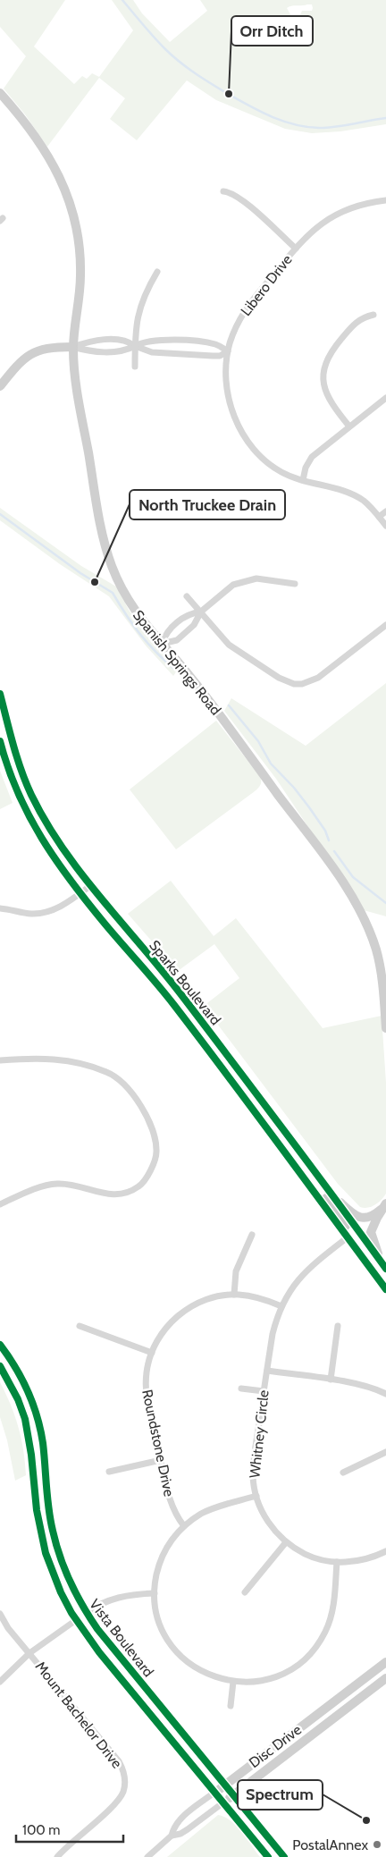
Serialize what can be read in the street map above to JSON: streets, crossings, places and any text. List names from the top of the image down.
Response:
{
  "streets": {
    "main road": [
      "Spanish Springs Road",
      "Sparks Boulevard",
      "Vista Boulevard",
      "Disc Drive"
    ],
    "street": [
      "Libero Drive",
      "Whitney Circle",
      "Roundstone Drive",
      "Mount Bachelor Drive"
    ]
  },
  "crossings": [
    ["Sparks Boulevard", "Whitney Circle"],
    ["Whitney Circle", "Roundstone Drive"],
    ["Vista Boulevard", "Disc Drive"]
  ],
  "places": [
    "Orr Ditch",
    "North Truckee Drain",
    "Spectrum",
    "PostalAnnex"
  ],
  "scale_bar": "100 m"
}
